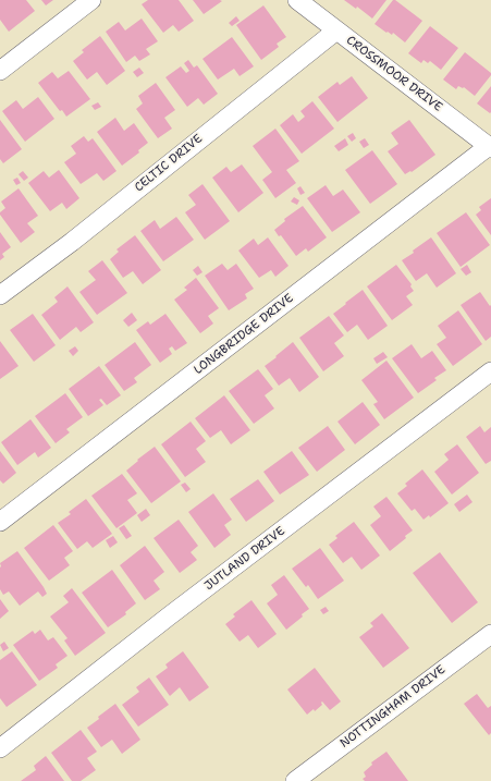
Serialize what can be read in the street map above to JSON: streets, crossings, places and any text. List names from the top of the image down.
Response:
{
  "streets": {
    "street": [
      "CROSSMOOR DRIVE",
      "CELTIC DRIVE",
      "LONGBRIDGE DRIVE",
      "JUTLAND DRIVE",
      "NOTTINGHAM DRIVE"
    ]
  },
  "crossings": [
    ["CROSSMOOR DRIVE", "CELTIC DRIVE"],
    ["CROSSMOOR DRIVE", "LONGBRIDGE DRIVE"]
  ]
}
